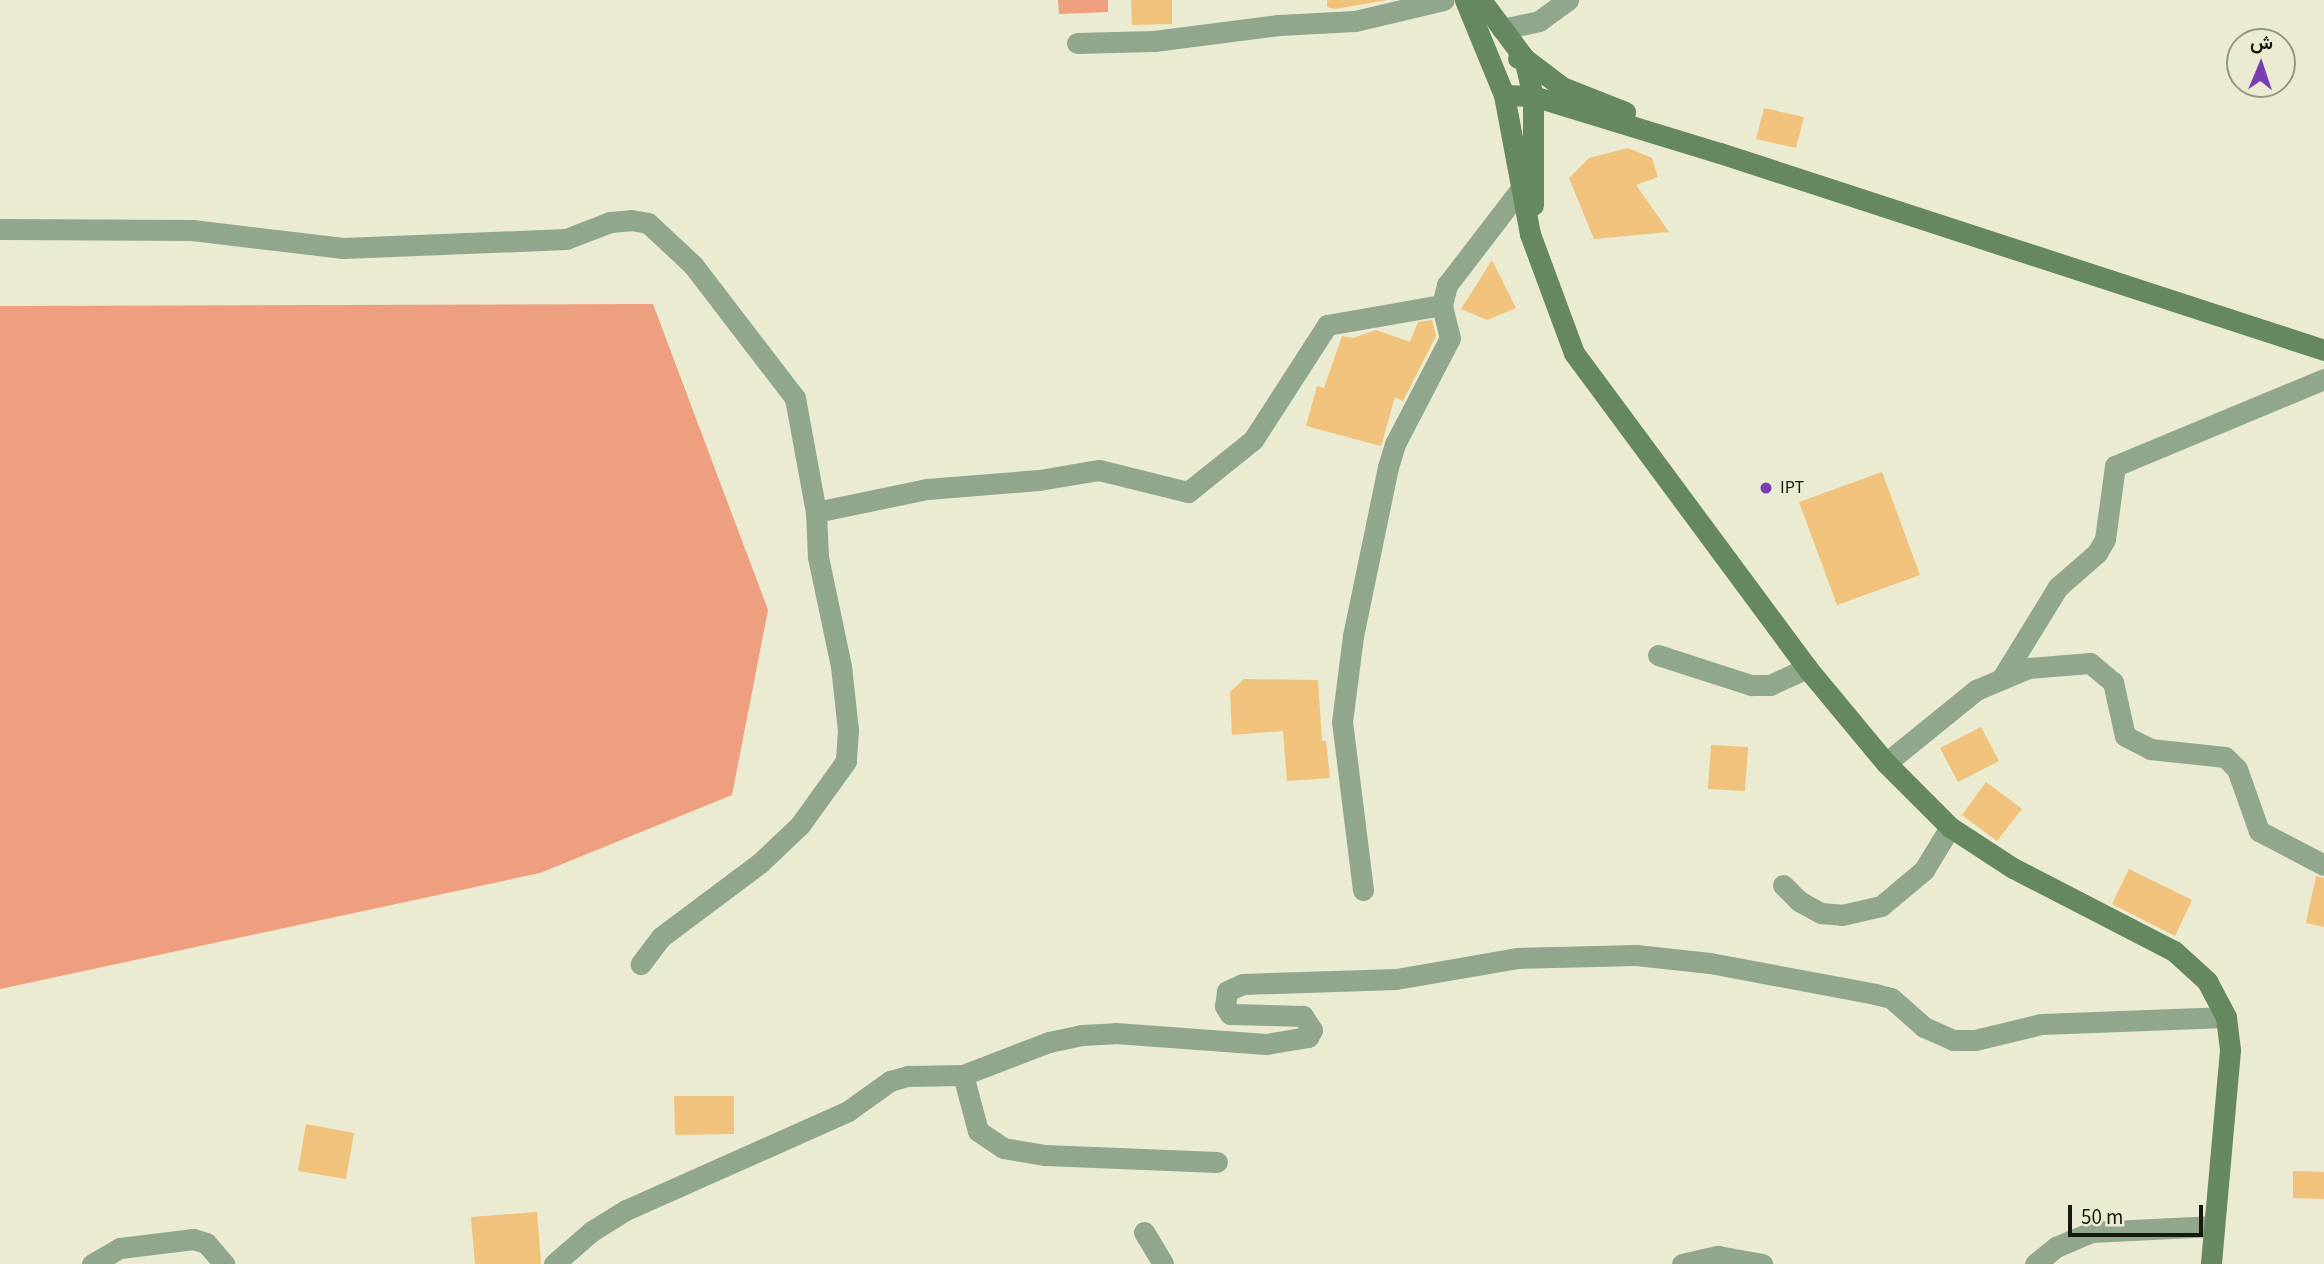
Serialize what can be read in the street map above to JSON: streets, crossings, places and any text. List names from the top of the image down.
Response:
{
  "places": ["IPT"],
  "scale_bar": "50 m",
  "north": "top"
}
